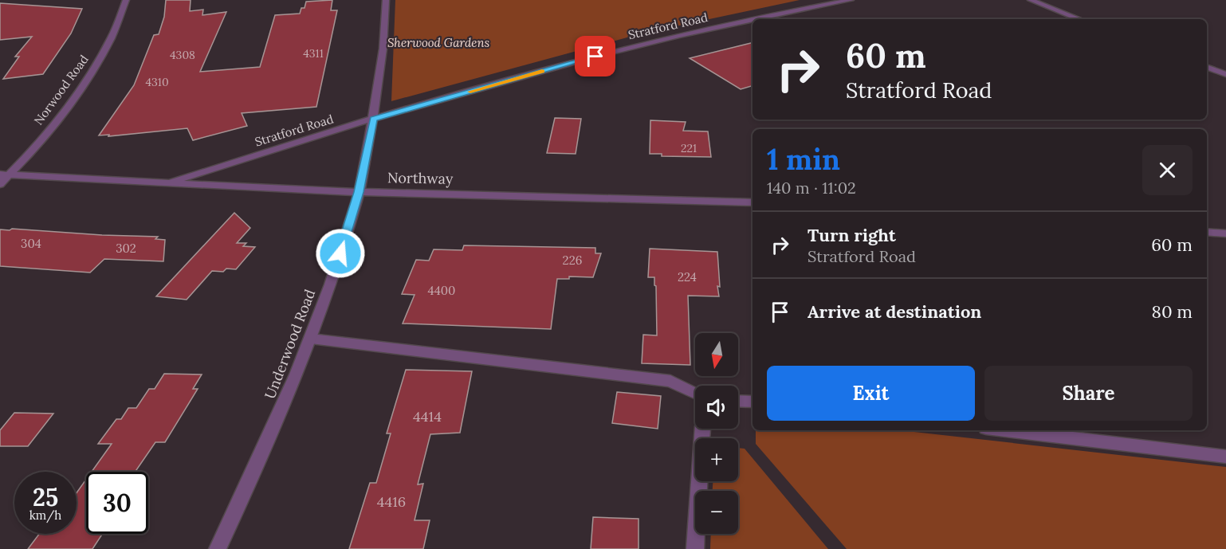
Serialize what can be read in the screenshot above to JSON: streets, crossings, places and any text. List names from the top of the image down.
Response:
{
  "streets": {
    "street": [
      "Stratford Road",
      "Norwood Road",
      "Northway",
      "Underwood Road"
    ]
  },
  "crossings": [
    ["Stratford Road", "Northway"],
    ["Stratford Road", "Underwood Road"],
    ["Norwood Road", "Northway"],
    ["Northway", "Underwood Road"]
  ],
  "parks": ["Sherwood Gardens"],
  "house_numbers": [
    "4311",
    "4308",
    "4310",
    "221",
    "304",
    "302",
    "226",
    "224",
    "4400",
    "4414",
    "4416"
  ],
  "north": "bottom",
  "page": {
    "turn": ["60 m", "Stratford Road"],
    "heading": ["1 min", "140 m · 11:02"],
    "list": [
      {
        "name": "Turn right",
        "note": "Stratford Road",
        "value": "60 m"
      },
      {
        "name": "Arrive at destination",
        "value": "80 m"
      }
    ],
    "map_buttons": ["+", "−"],
    "buttons": ["Exit", "Share"],
    "speed": "25 km/h",
    "limit": "30"
  }
}
